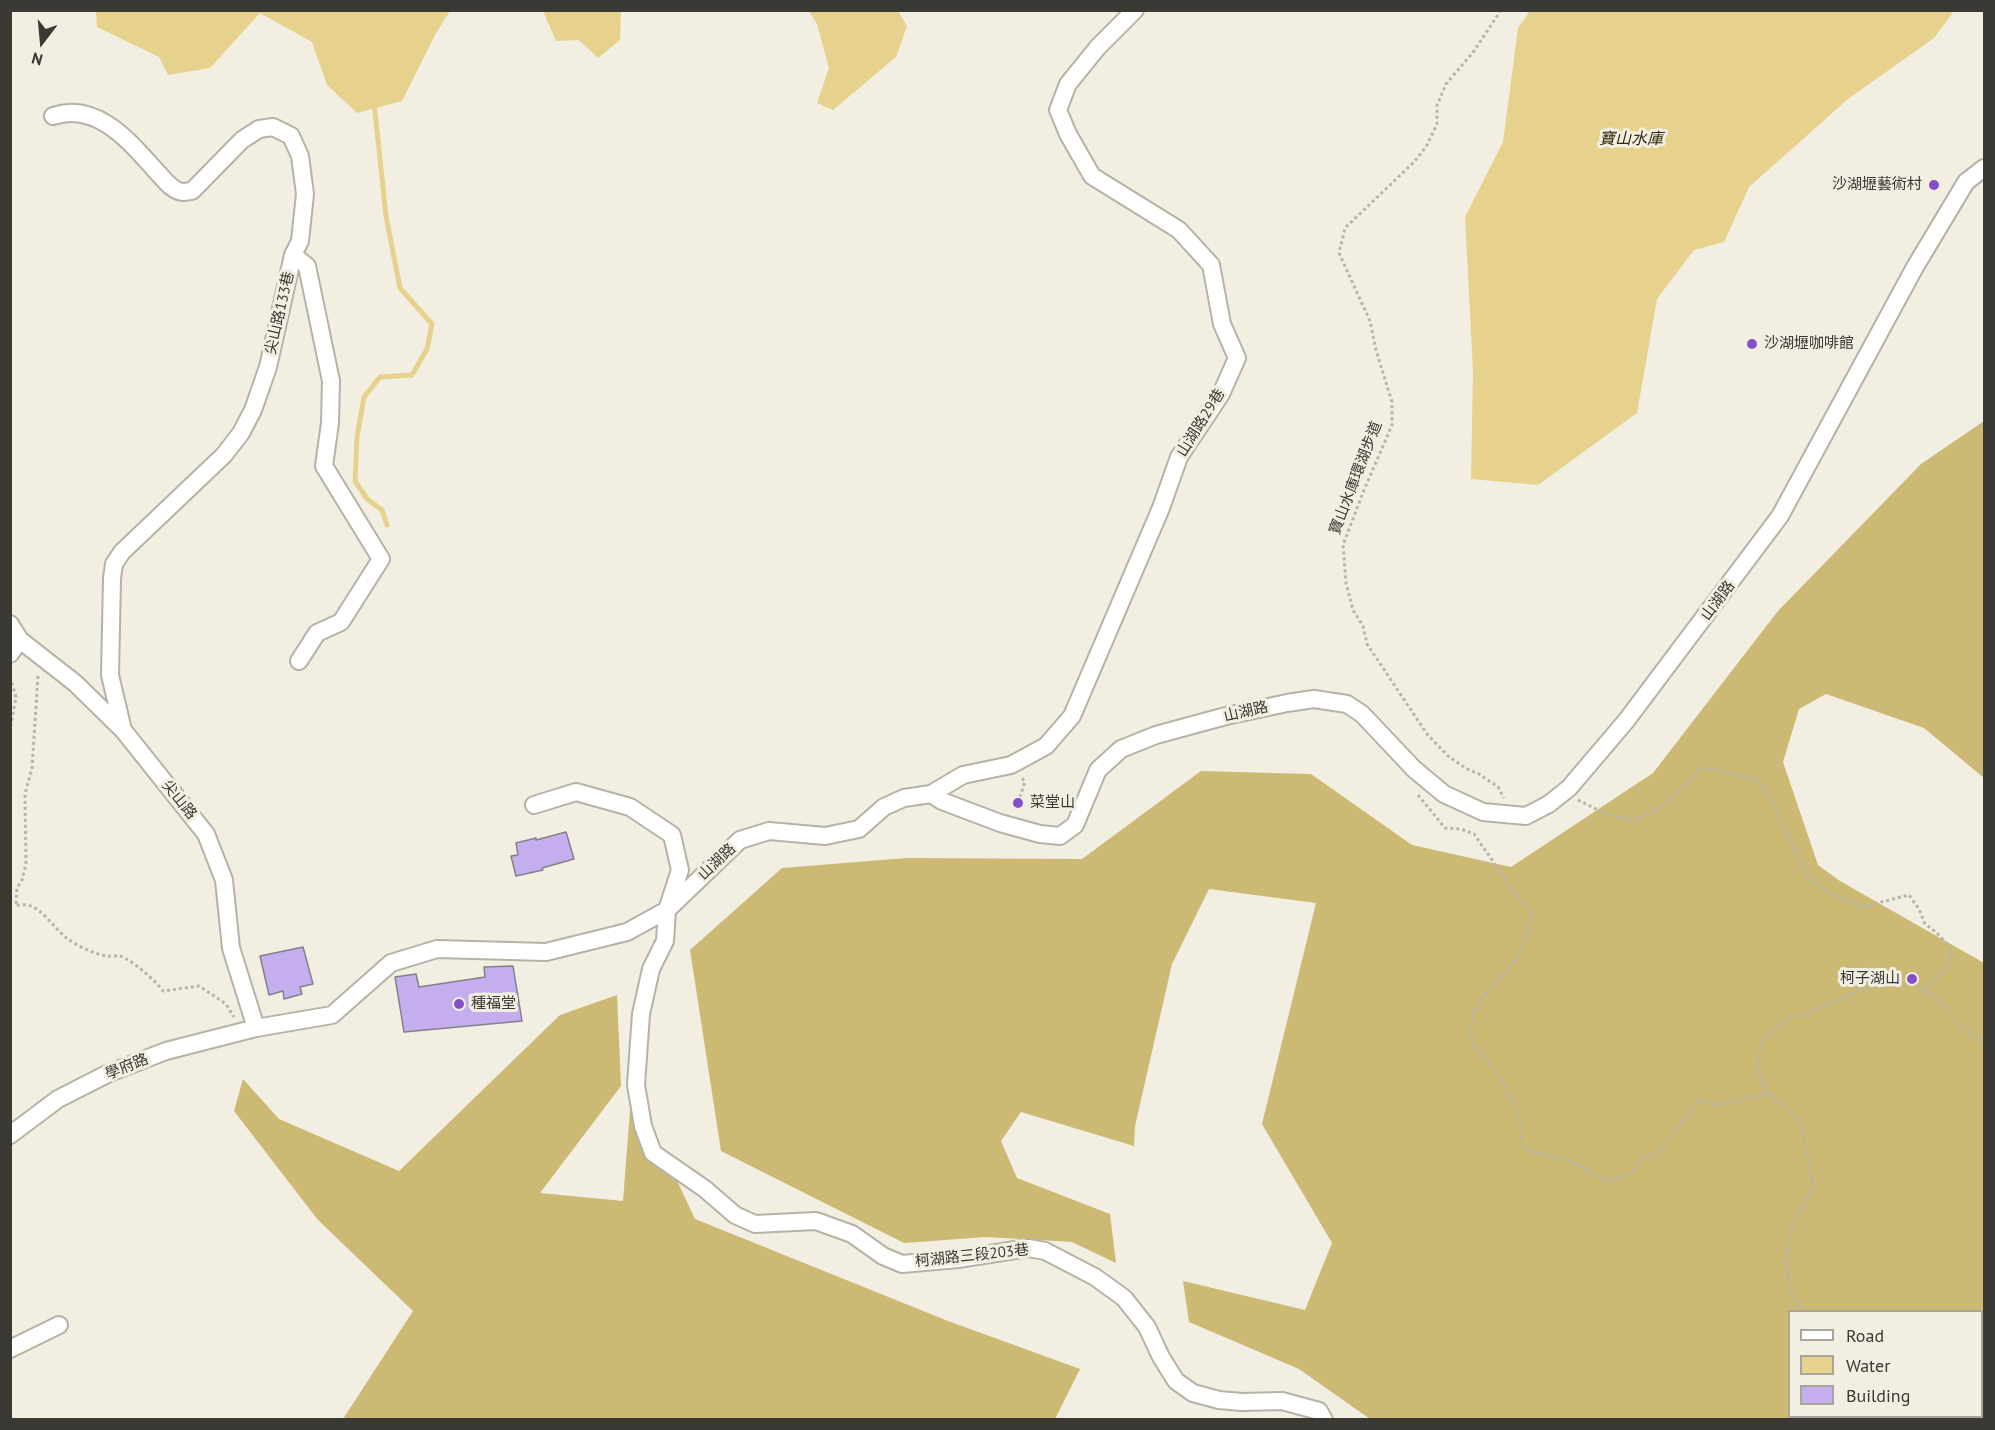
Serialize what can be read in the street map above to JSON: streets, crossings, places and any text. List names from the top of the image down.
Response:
{
  "streets": {
    "street": [
      "尖山路133巷",
      "山湖路29巷",
      "山湖路",
      "尖山路",
      "學府路",
      "柯湖路三段203巷"
    ],
    "path": ["寶山水庫環湖步道"]
  },
  "crossings": [
    ["尖山路133巷", "尖山路"],
    ["山湖路29巷", "山湖路"],
    ["寶山水庫環湖步道", "山湖路"],
    ["山湖路", "尖山路"],
    ["山湖路", "學府路"],
    ["山湖路", "柯湖路三段203巷"],
    ["尖山路", "學府路"]
  ],
  "water": ["寶山水庫"],
  "places": [
    "沙湖壢藝術村",
    "沙湖壢咖啡館",
    "菜堂山",
    "柯子湖山",
    "種福堂"
  ],
  "legend": ["Road", "Water", "Building"],
  "north": "bottom"
}
